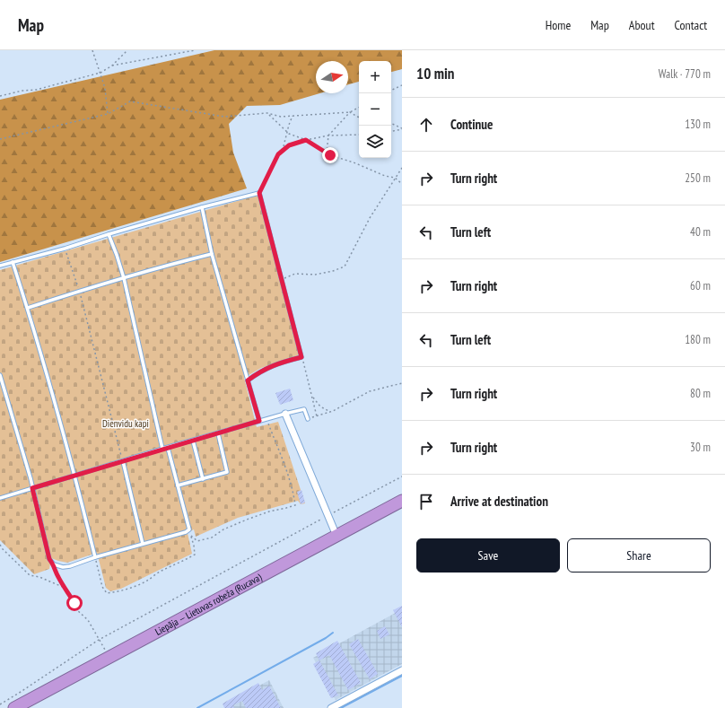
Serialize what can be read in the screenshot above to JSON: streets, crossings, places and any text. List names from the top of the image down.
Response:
{
  "streets": {
    "highway": ["Liepāja — Lietuvas robeža (Rucava)"]
  },
  "parks": ["Dienvidu kapi"],
  "north": "right",
  "page": {
    "header": "Map",
    "nav": [
      "Home",
      "Map",
      "About",
      "Contact"
    ],
    "heading": ["10 min", "Walk · 770 m"],
    "map_buttons": ["+", "−"],
    "list": [
      ["Continue", "130 m"],
      ["Turn right", "250 m"],
      ["Turn left", "40 m"],
      ["Turn right", "60 m"],
      ["Turn left", "180 m"],
      ["Turn right", "80 m"],
      ["Turn right", "30 m"],
      "Arrive at destination"
    ],
    "buttons": ["Save", "Share"]
  }
}
